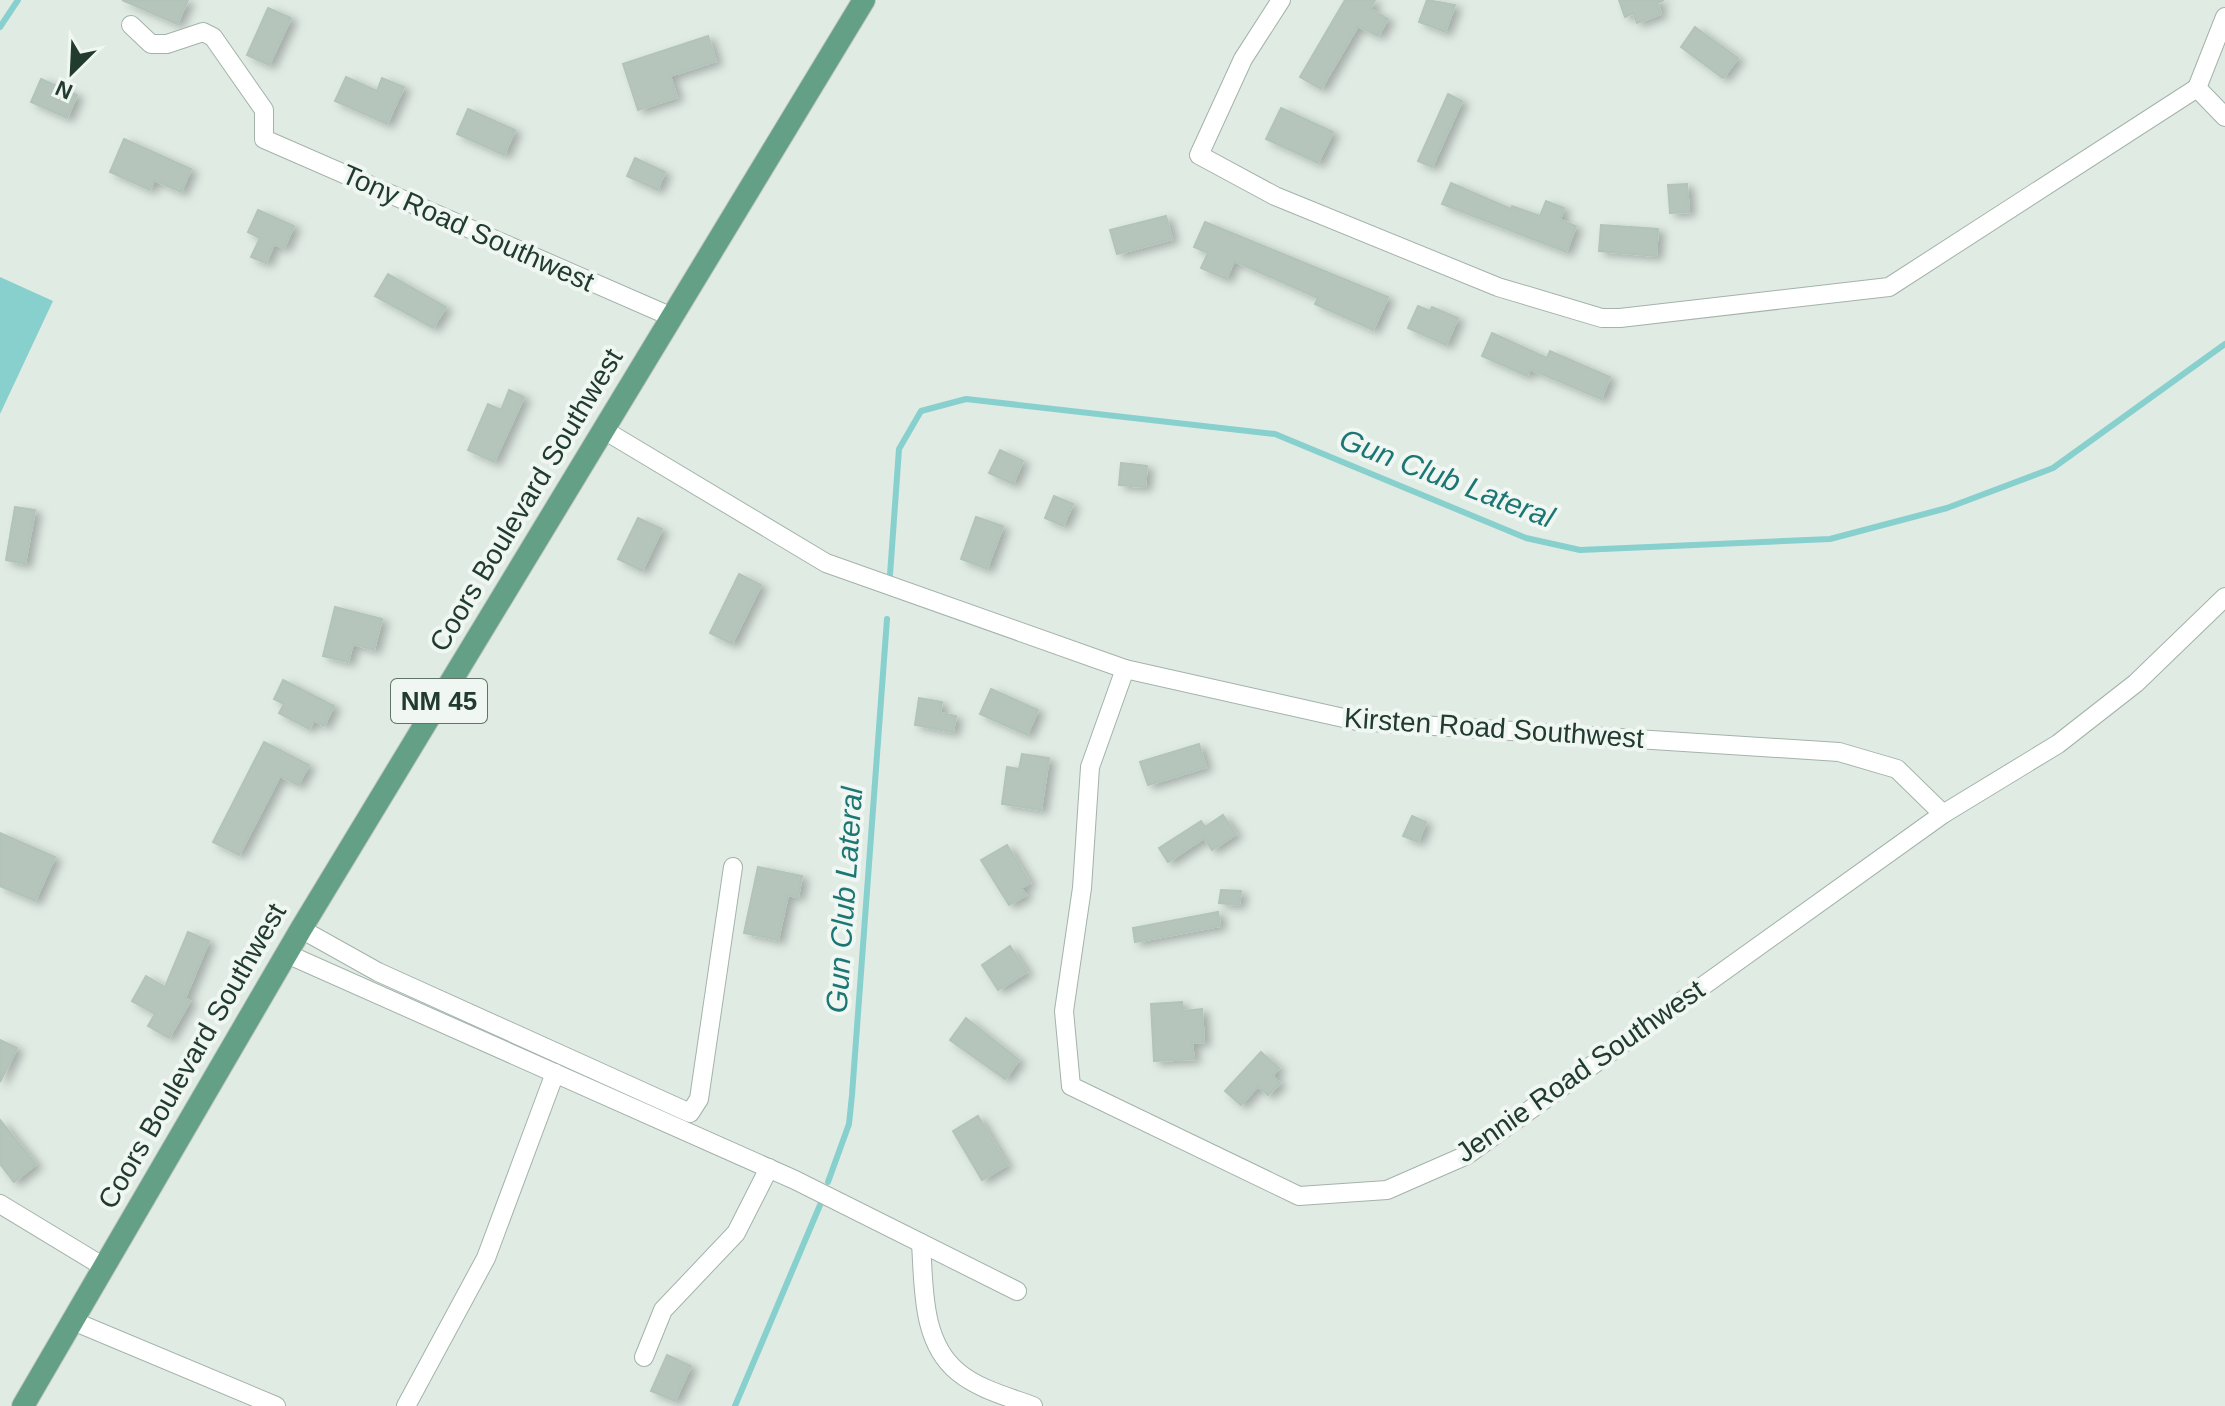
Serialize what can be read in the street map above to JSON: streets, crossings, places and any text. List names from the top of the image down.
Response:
{
  "streets": {
    "main road": ["Coors Boulevard Southwest", "NM 45"],
    "street": ["Tony Road Southwest", "Kirsten Road Southwest", "Jennie Road Southwest"]
  },
  "crossings": [
    ["Tony Road Southwest", "Coors Boulevard Southwest"],
    ["Coors Boulevard Southwest", "Kirsten Road Southwest"],
    ["Kirsten Road Southwest", "Jennie Road Southwest"]
  ],
  "water": ["Gun Club Lateral"],
  "north": "bottom left"
}
